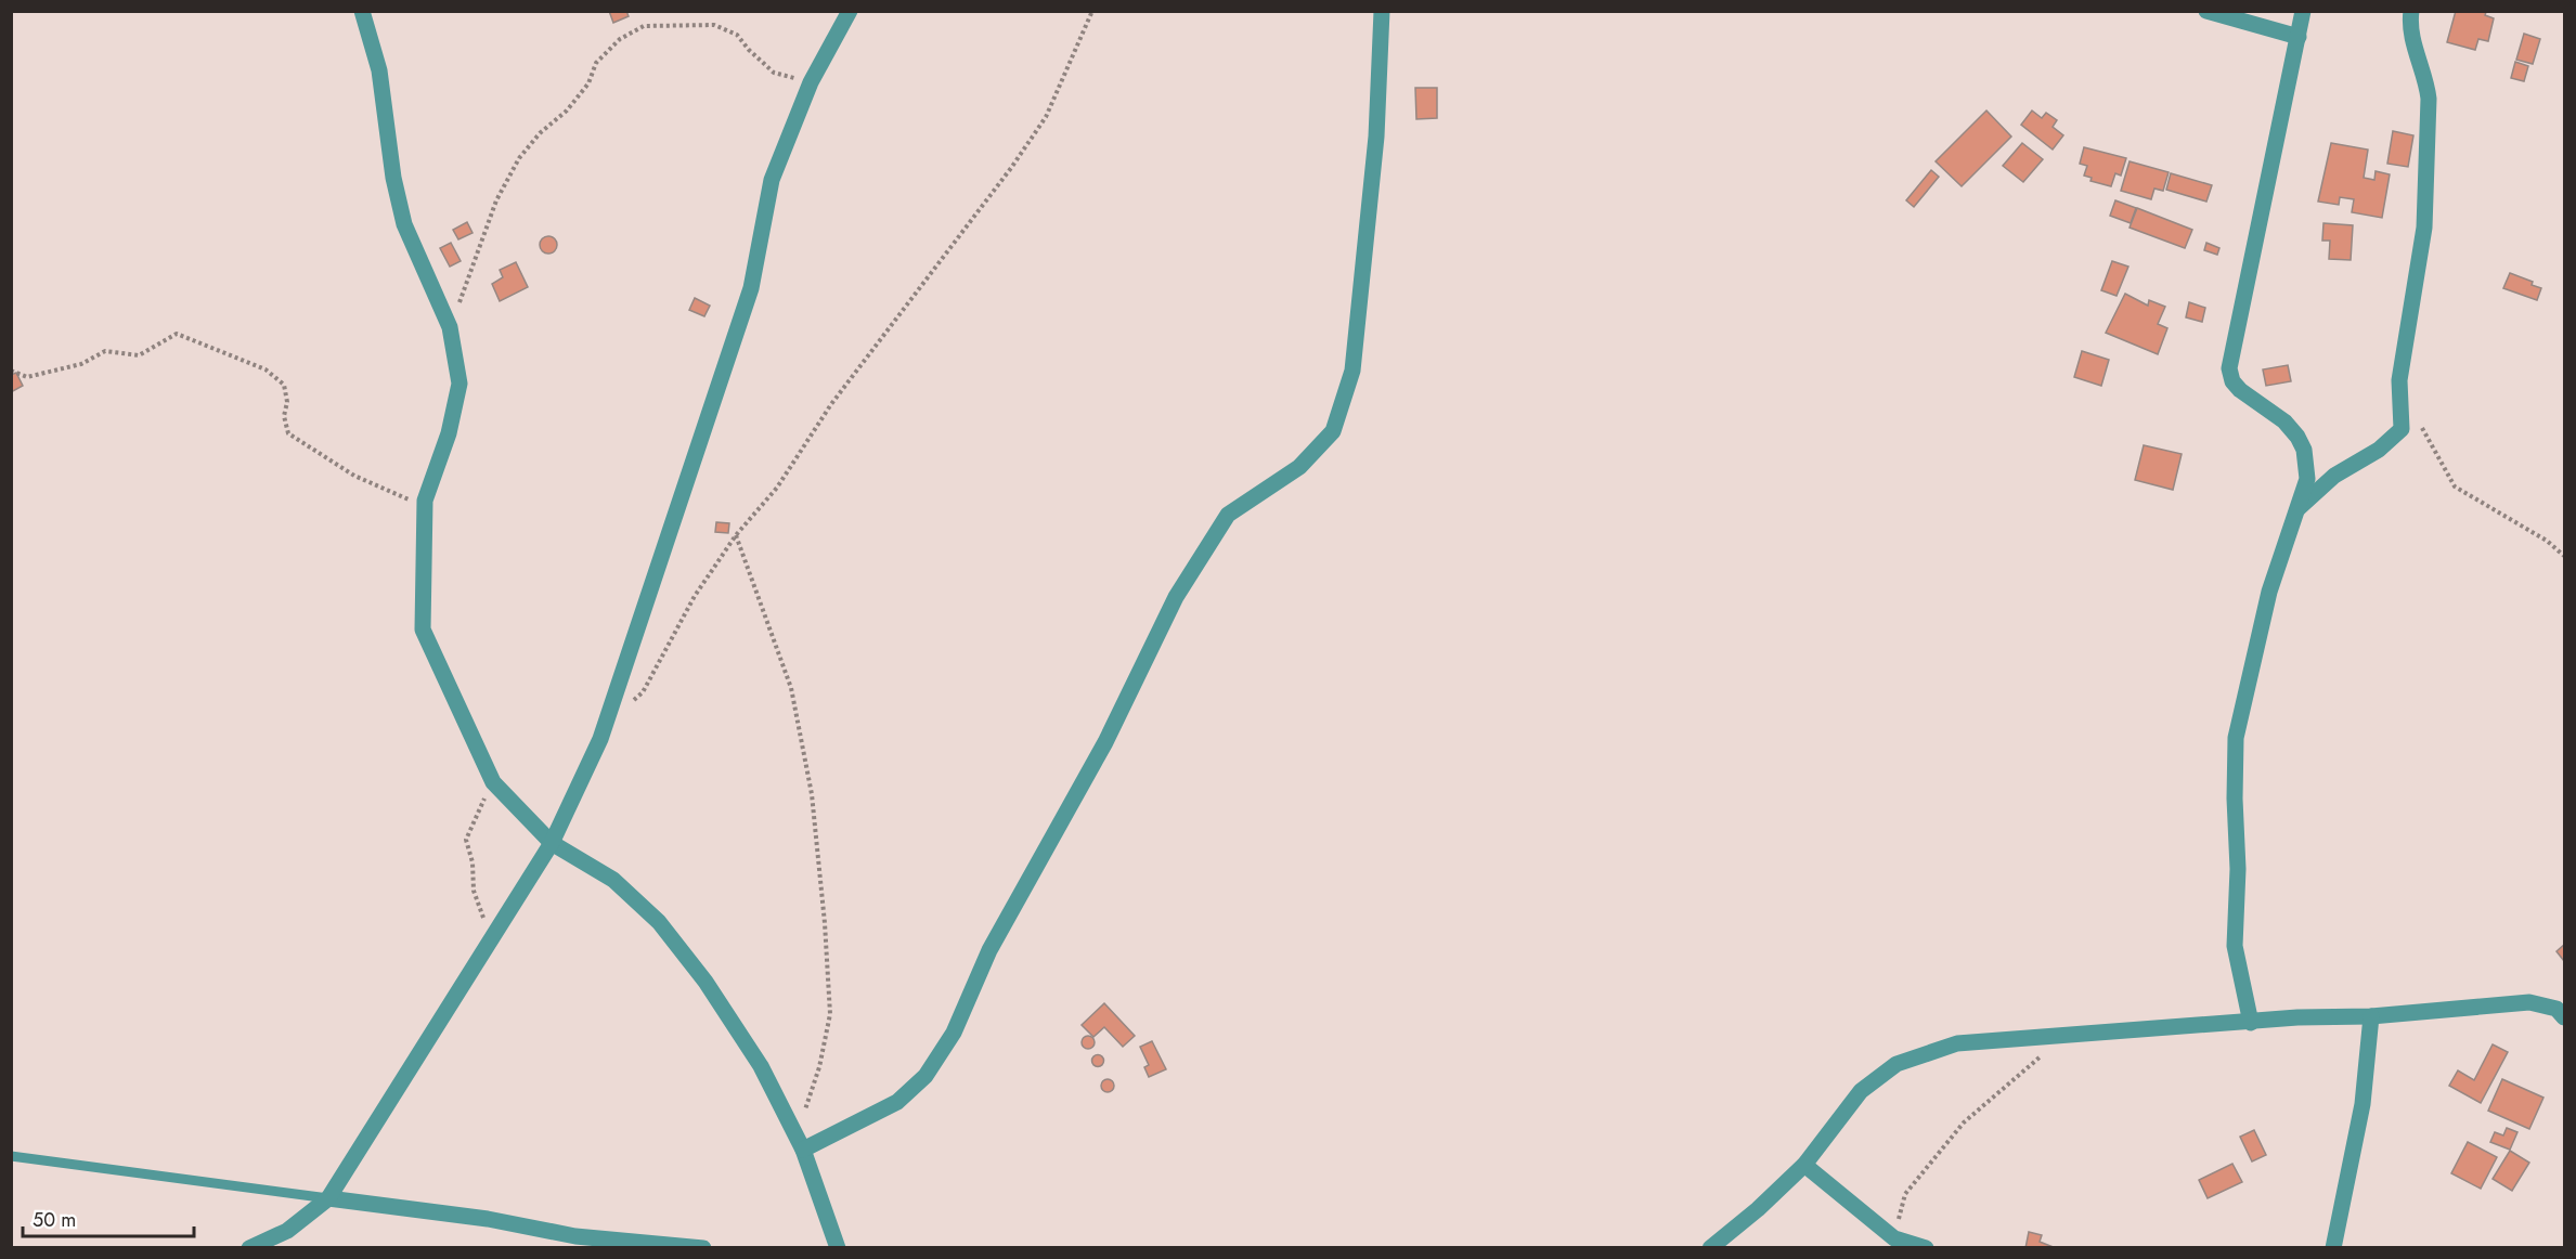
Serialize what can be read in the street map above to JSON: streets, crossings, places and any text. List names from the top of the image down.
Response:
{
  "scale_bar": "50 m"
}
